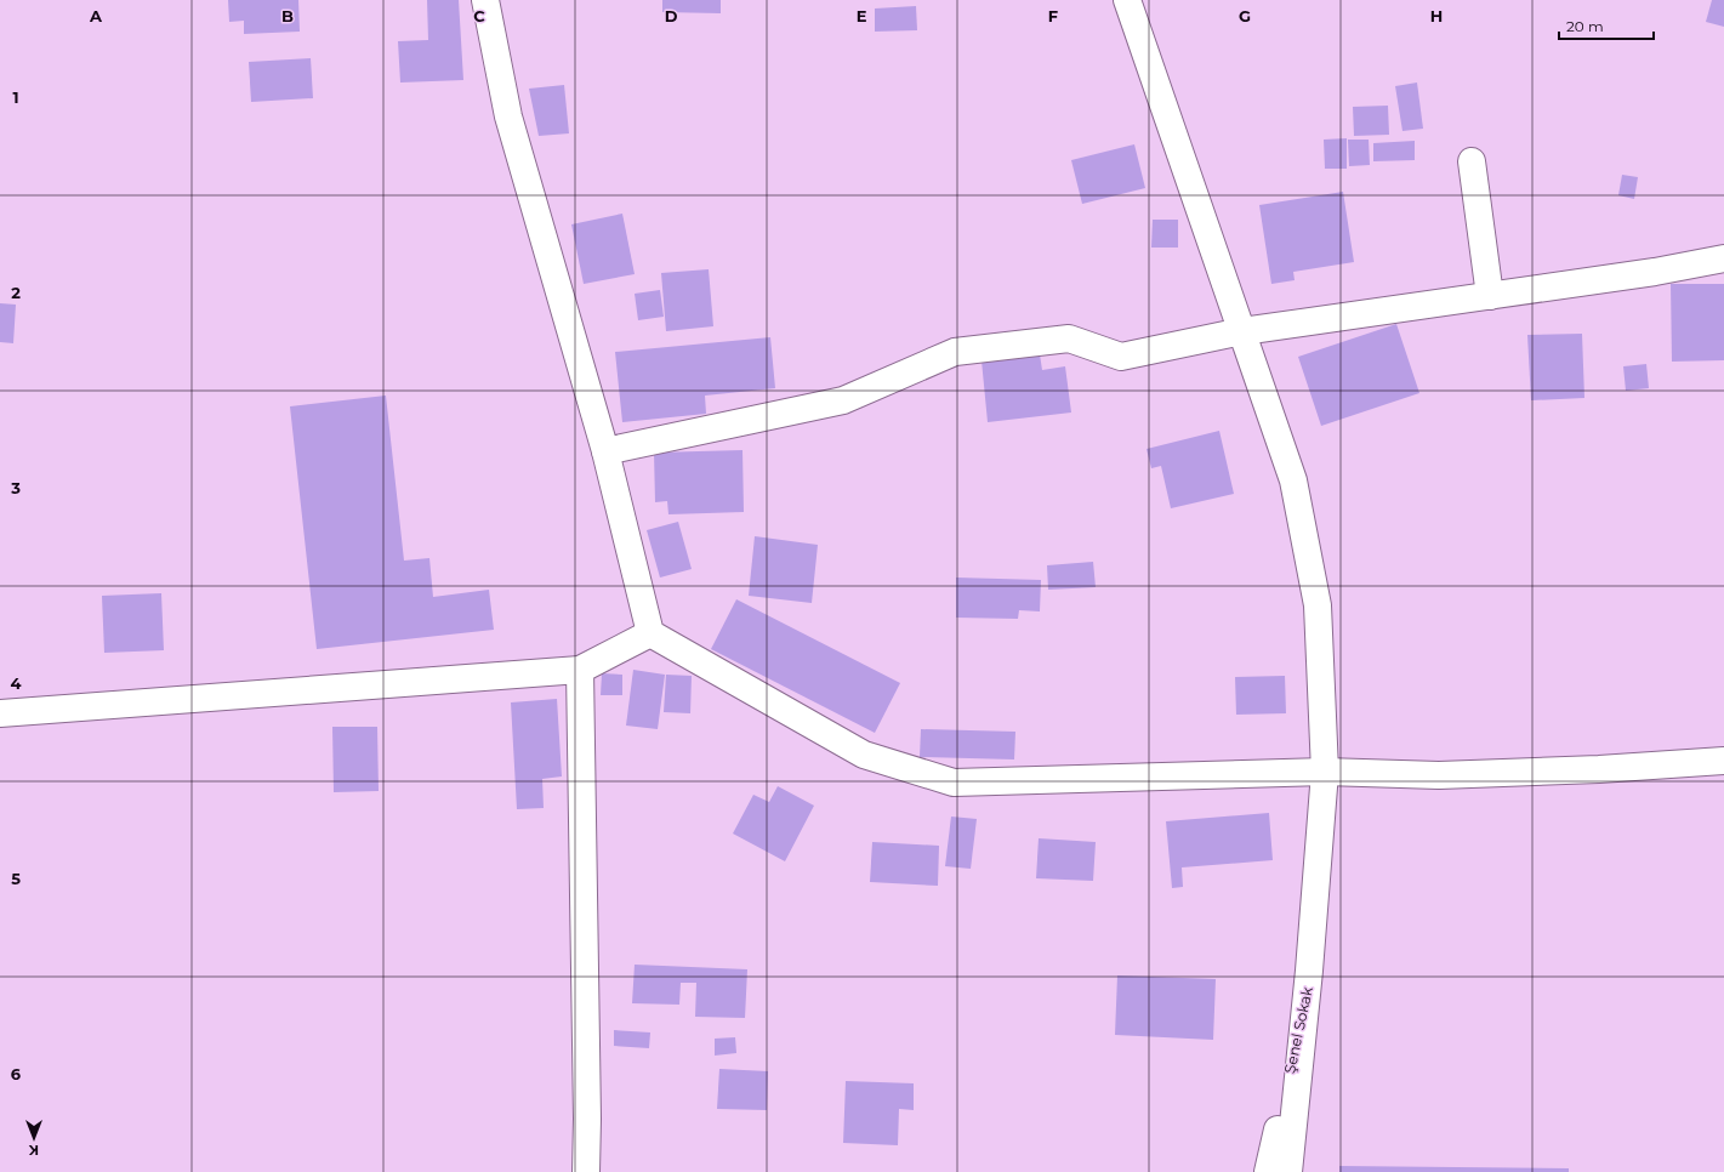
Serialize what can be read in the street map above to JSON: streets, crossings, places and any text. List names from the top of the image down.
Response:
{
  "streets": {
    "street": ["Şenel Sokak"]
  },
  "scale_bar": "20 m",
  "north": "bottom",
  "grid": {
    "columns": [
      "A",
      "B",
      "C",
      "D",
      "E",
      "F",
      "G",
      "H"
    ],
    "rows": [
      "1",
      "2",
      "3",
      "4",
      "5",
      "6"
    ]
  }
}
